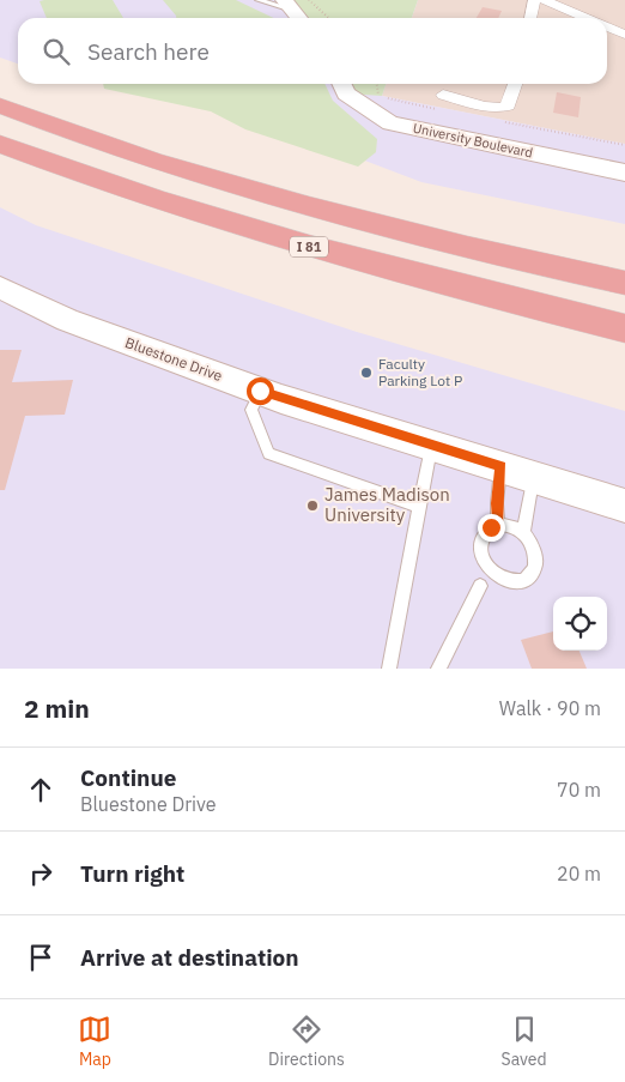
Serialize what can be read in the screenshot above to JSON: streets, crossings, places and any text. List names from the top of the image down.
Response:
{
  "streets": {
    "highway": ["I 81"],
    "street": ["University Boulevard", "Bluestone Drive"]
  },
  "places": ["Faculty Parking Lot P", "James Madison University"],
  "page": {
    "search": "Search here",
    "heading": ["2 min", "Walk · 90 m"],
    "list": [
      ["Continue", "Bluestone Drive", "70 m"],
      ["Turn right", "20 m"],
      "Arrive at destination"
    ],
    "nav": ["Map", "Directions", "Saved"]
  }
}
